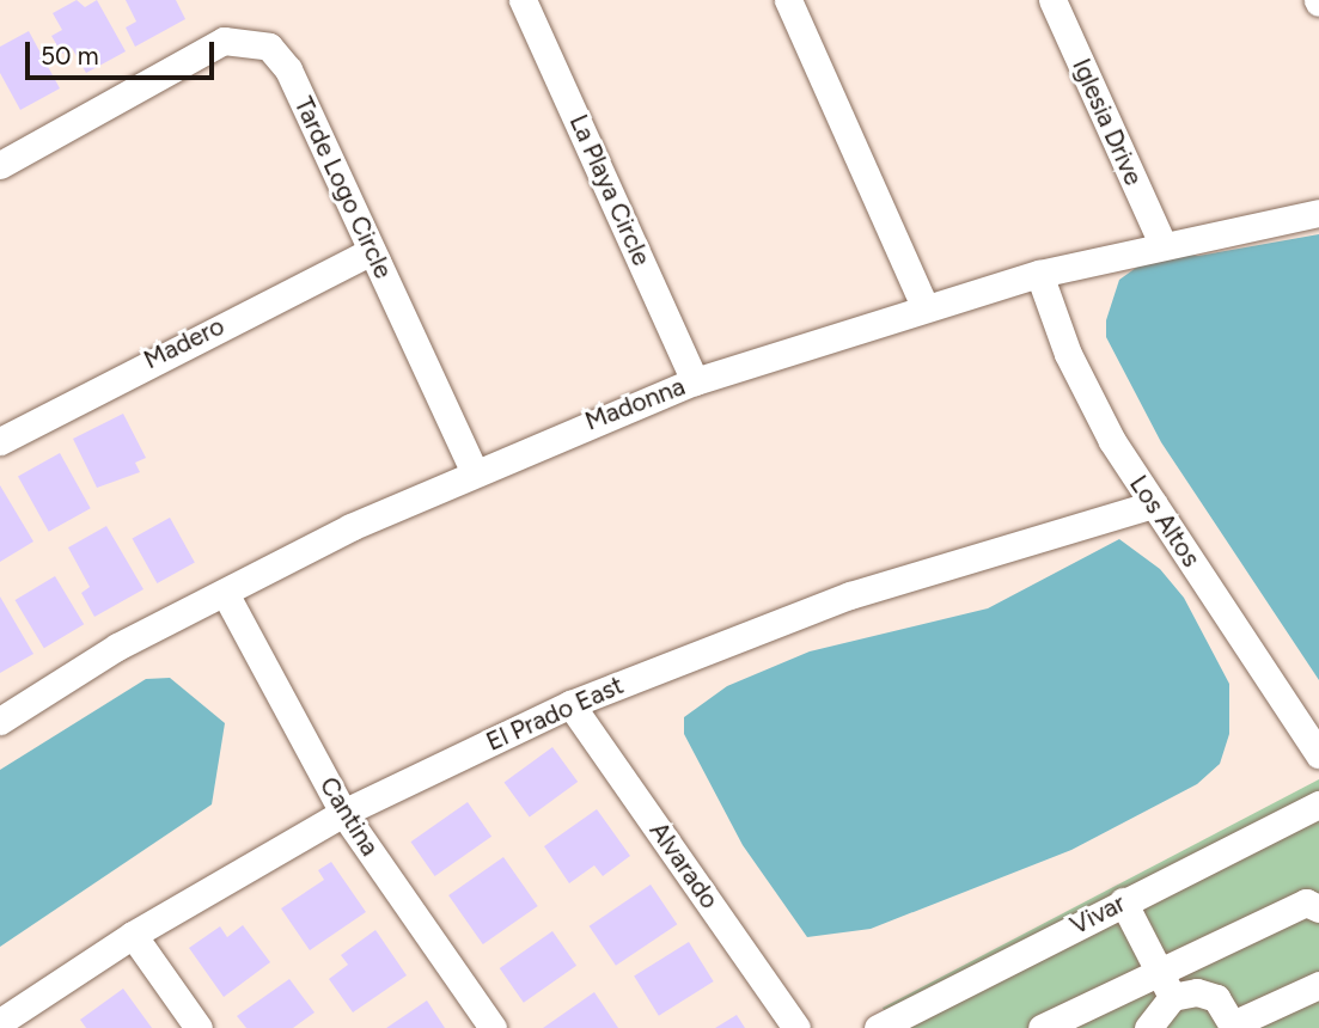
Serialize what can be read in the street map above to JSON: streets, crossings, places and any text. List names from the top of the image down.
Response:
{
  "streets": {
    "street": [
      "Iglesia Drive",
      "Tarde Logo Circle",
      "La Playa Circle",
      "Madero",
      "Madonna",
      "Los Altos",
      "El Prado East",
      "Cantina",
      "Alvarado",
      "Vivar"
    ]
  },
  "crossings": [
    ["Iglesia Drive", "Madonna"],
    ["Tarde Logo Circle", "Madero"],
    ["Tarde Logo Circle", "Madonna"],
    ["La Playa Circle", "Madonna"],
    ["Madonna", "Los Altos"],
    ["Madonna", "Cantina"],
    ["Los Altos", "El Prado East"],
    ["El Prado East", "Cantina"],
    ["El Prado East", "Alvarado"]
  ],
  "scale_bar": "50 m"
}
